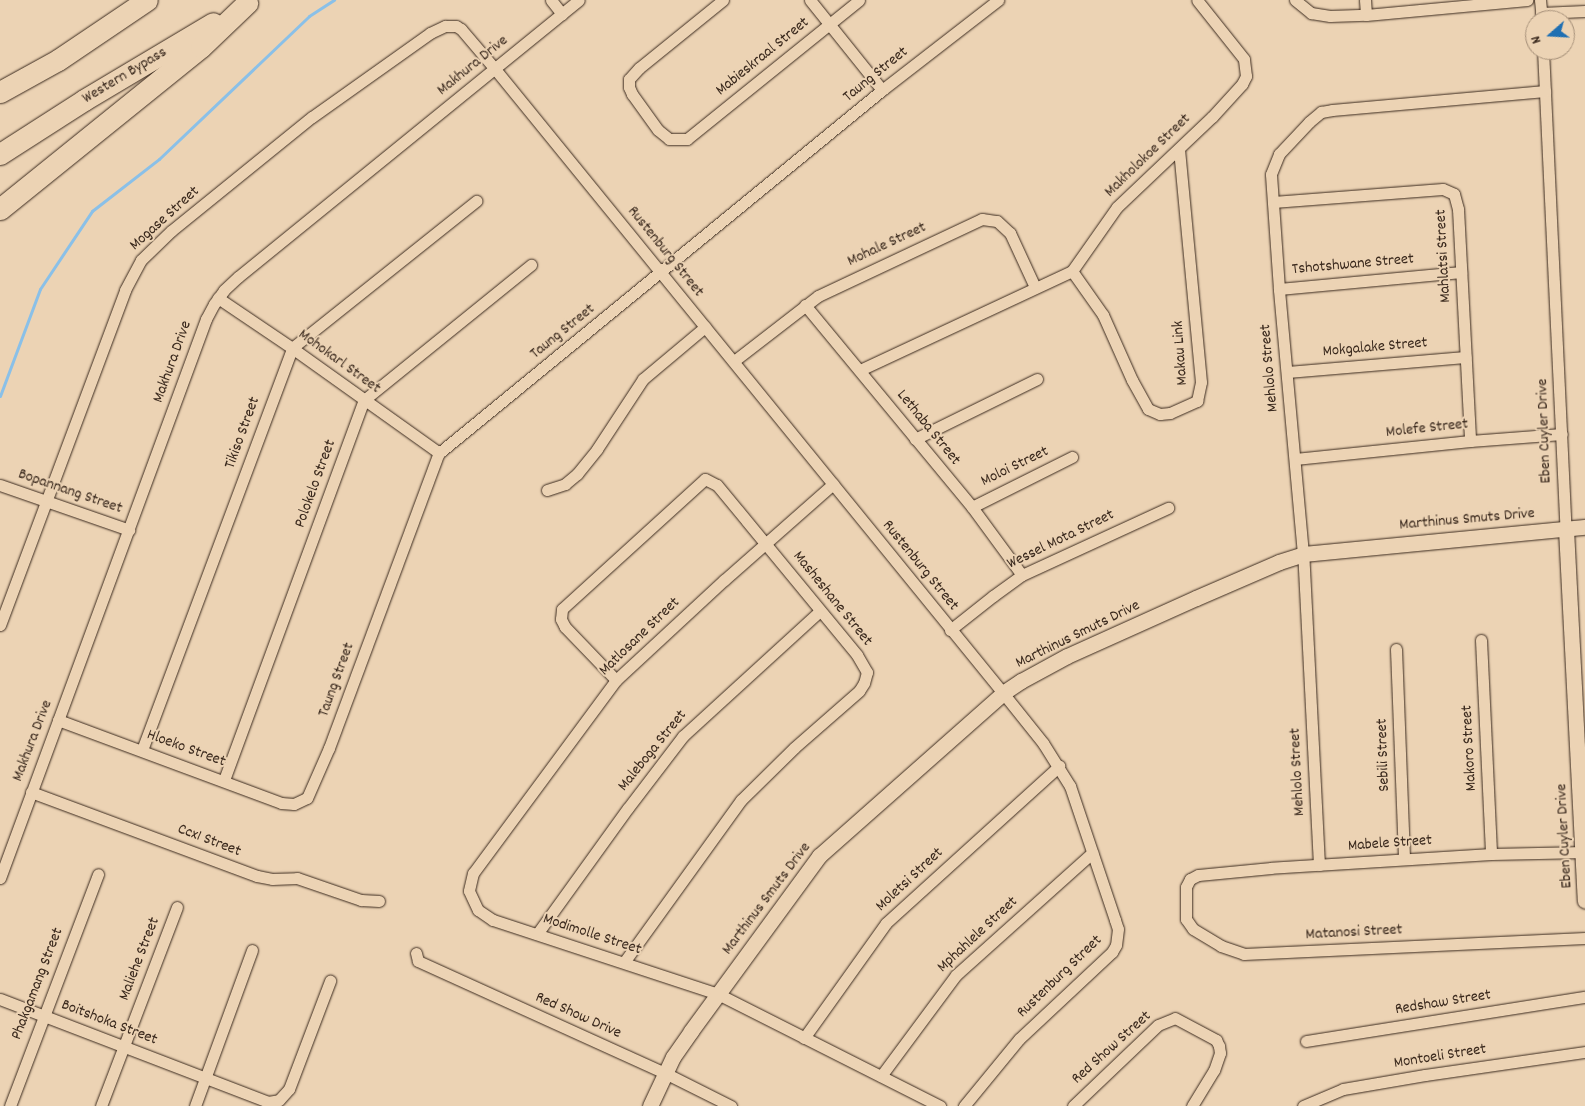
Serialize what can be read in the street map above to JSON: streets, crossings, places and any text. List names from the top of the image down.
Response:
{
  "streets": {
    "highway": ["Western Bypass"],
    "street": [
      "Mabieskraal Street",
      "Makhura Drive",
      "Taung Street",
      "Makholokoe Street",
      "Mogase Street",
      "Mohale Street",
      "Rustenburg Street",
      "Mahlatsi Street",
      "Tshotshwane Street",
      "Mokgalake Street",
      "Makau Link",
      "Mohokarl Street",
      "Mehlolo Street",
      "Lethaba Street",
      "Molefe Street",
      "Eben Cuyler Drive",
      "Tikiso Street",
      "Moloi Street",
      "Polokelo Street",
      "Bopannang Street",
      "Marthinus Smuts Drive",
      "Wessel Mota Street",
      "Masheshane Street",
      "Matlosane Street",
      "Makoro Street",
      "Hloeko Street",
      "Maleboga Street",
      "Sebili Street",
      "Ccx1 Street",
      "Mabele Street",
      "Moletsi Street",
      "Matanosi Street",
      "Modimolle Street",
      "Mphahlele Street",
      "Maliehe Street",
      "Phakgamang Street",
      "Redshaw Street",
      "Red Show Drive",
      "Boitshoka Street",
      "Red Show Street",
      "Montoeli Street"
    ]
  },
  "crossings": [
    ["Makhura Drive", "Mogase Street"],
    ["Makhura Drive", "Rustenburg Street"],
    ["Makhura Drive", "Mohokarl Street"],
    ["Makhura Drive", "Bopannang Street"],
    ["Makhura Drive", "Hloeko Street"],
    ["Makhura Drive", "Ccx1 Street"],
    ["Taung Street", "Rustenburg Street"],
    ["Taung Street", "Mohokarl Street"],
    ["Taung Street", "Hloeko Street"],
    ["Makholokoe Street", "Makau Link"],
    ["Mogase Street", "Rustenburg Street"],
    ["Mogase Street", "Bopannang Street"],
    ["Mohale Street", "Rustenburg Street"],
    ["Mohale Street", "Lethaba Street"],
    ["Rustenburg Street", "Marthinus Smuts Drive"],
    ["Rustenburg Street", "Wessel Mota Street"],
    ["Rustenburg Street", "Matlosane Street"],
    ["Rustenburg Street", "Moletsi Street"],
    ["Rustenburg Street", "Mphahlele Street"],
    ["Mahlatsi Street", "Tshotshwane Street"],
    ["Mahlatsi Street", "Mokgalake Street"],
    ["Mahlatsi Street", "Mehlolo Street"],
    ["Mahlatsi Street", "Molefe Street"],
    ["Tshotshwane Street", "Mehlolo Street"],
    ["Mokgalake Street", "Mehlolo Street"],
    ["Mohokarl Street", "Tikiso Street"],
    ["Mohokarl Street", "Polokelo Street"],
    ["Mehlolo Street", "Molefe Street"],
    ["Mehlolo Street", "Eben Cuyler Drive"],
    ["Mehlolo Street", "Marthinus Smuts Drive"],
    ["Mehlolo Street", "Mabele Street"],
    ["Lethaba Street", "Moloi Street"],
    ["Lethaba Street", "Wessel Mota Street"],
    ["Molefe Street", "Eben Cuyler Drive"],
    ["Eben Cuyler Drive", "Marthinus Smuts Drive"],
    ["Eben Cuyler Drive", "Mabele Street"],
    ["Tikiso Street", "Hloeko Street"],
    ["Polokelo Street", "Hloeko Street"],
    ["Marthinus Smuts Drive", "Modimolle Street"],
    ["Marthinus Smuts Drive", "Red Show Drive"],
    ["Masheshane Street", "Matlosane Street"],
    ["Masheshane Street", "Maleboga Street"],
    ["Masheshane Street", "Modimolle Street"],
    ["Matlosane Street", "Modimolle Street"],
    ["Makoro Street", "Mabele Street"],
    ["Maleboga Street", "Modimolle Street"],
    ["Sebili Street", "Mabele Street"],
    ["Mabele Street", "Matanosi Street"],
    ["Maliehe Street", "Boitshoka Street"],
    ["Phakgamang Street", "Boitshoka Street"]
  ],
  "north": "left"
}
